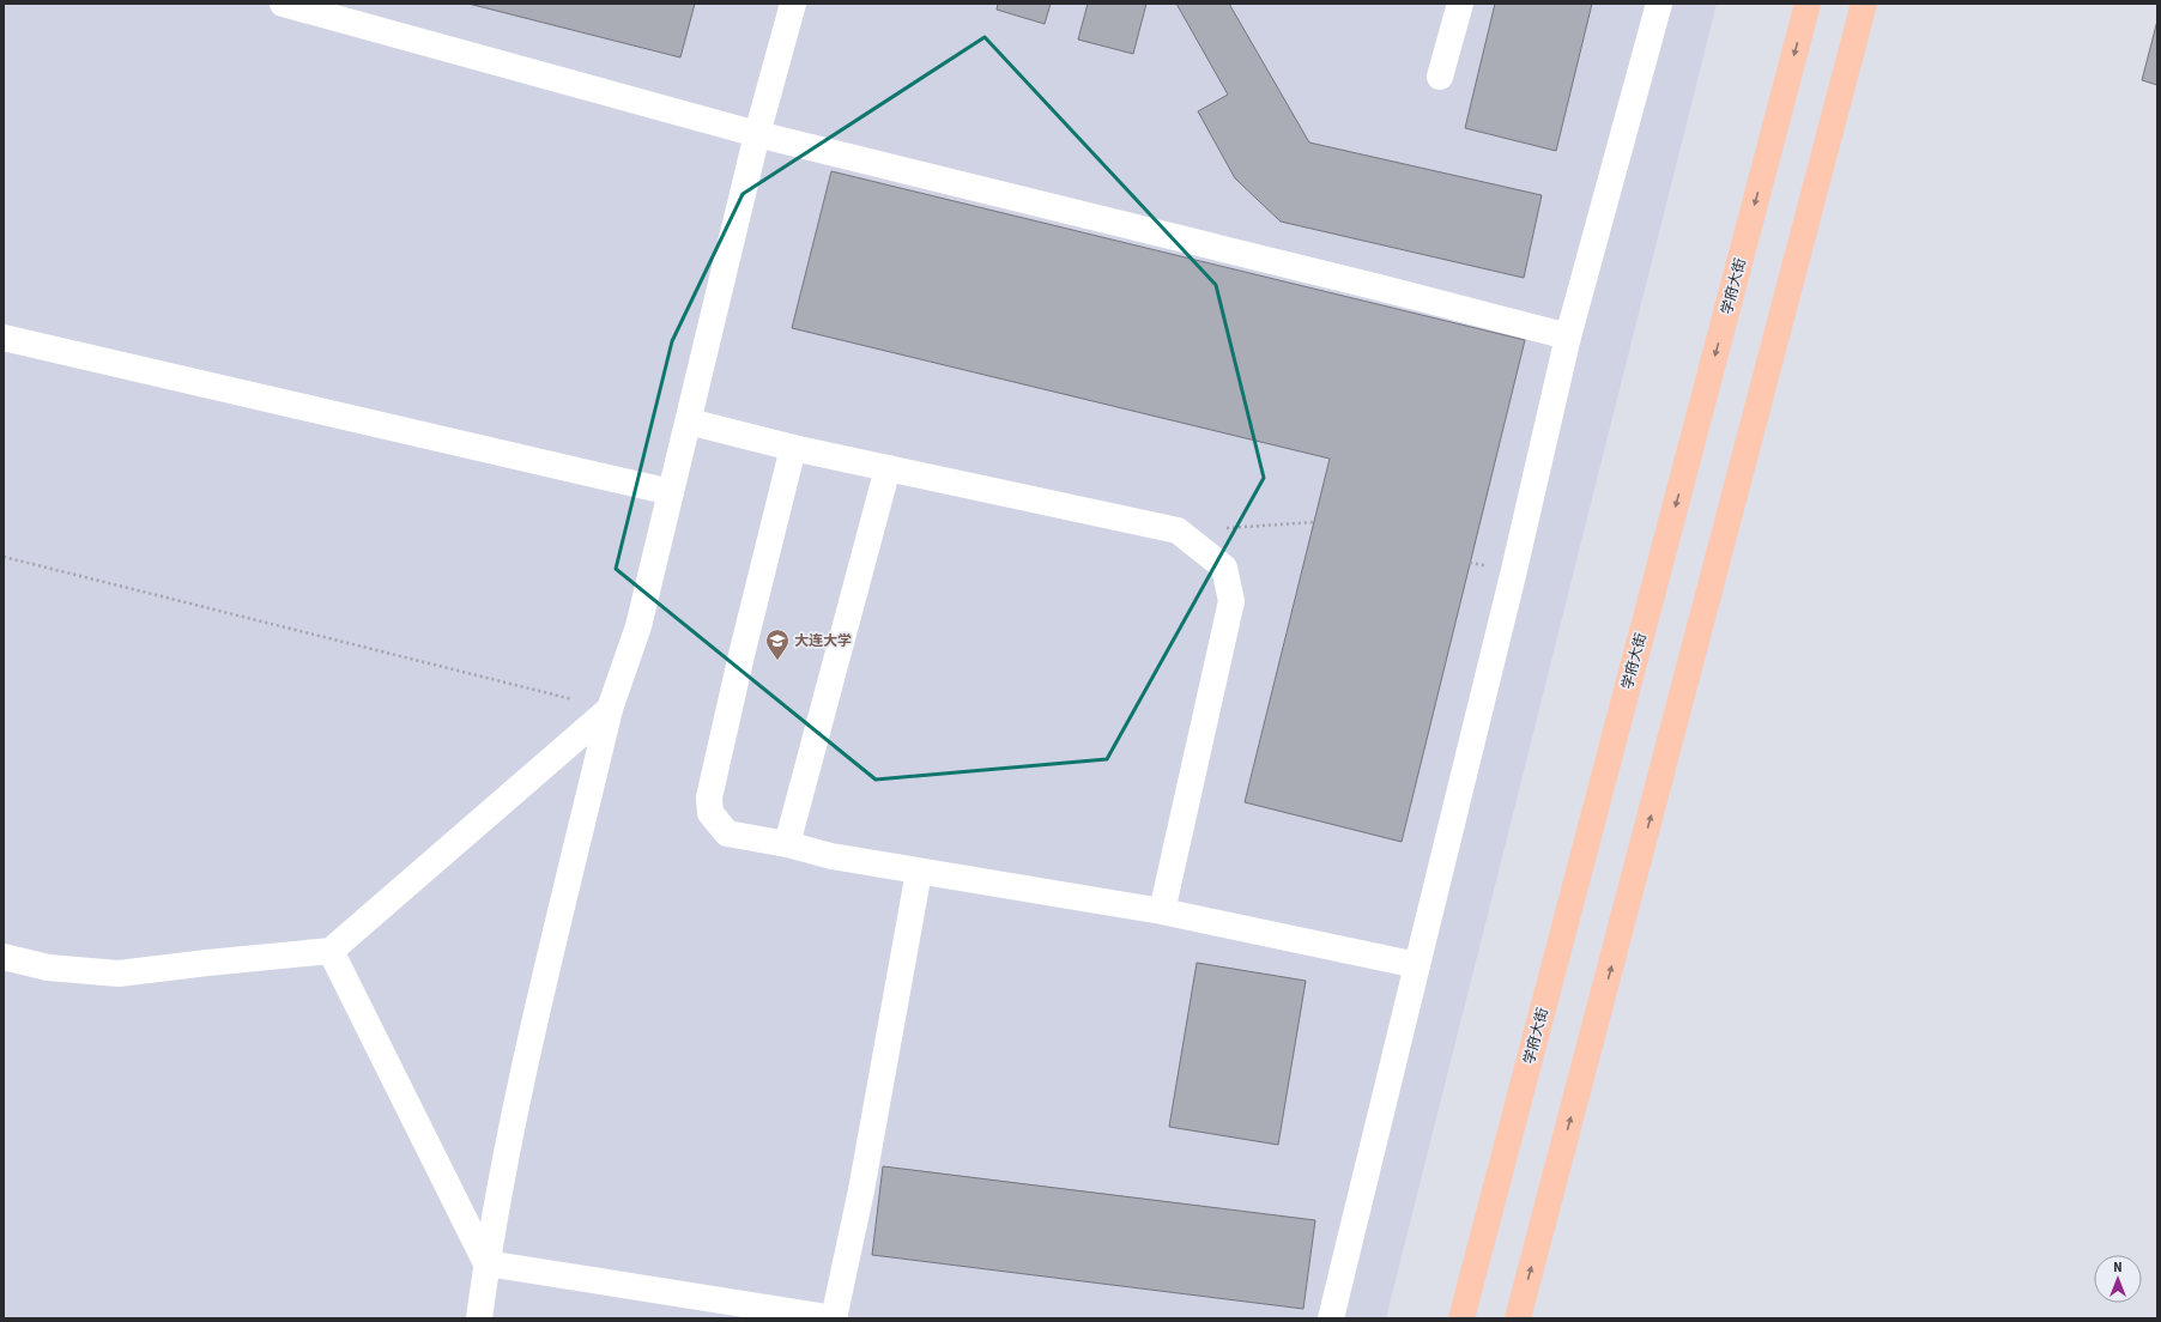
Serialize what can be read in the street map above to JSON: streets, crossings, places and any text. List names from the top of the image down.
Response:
{
  "streets": {
    "main road": ["学府大街"]
  },
  "places": {
    "school or university": ["大连大学"]
  },
  "north": "top"
}
